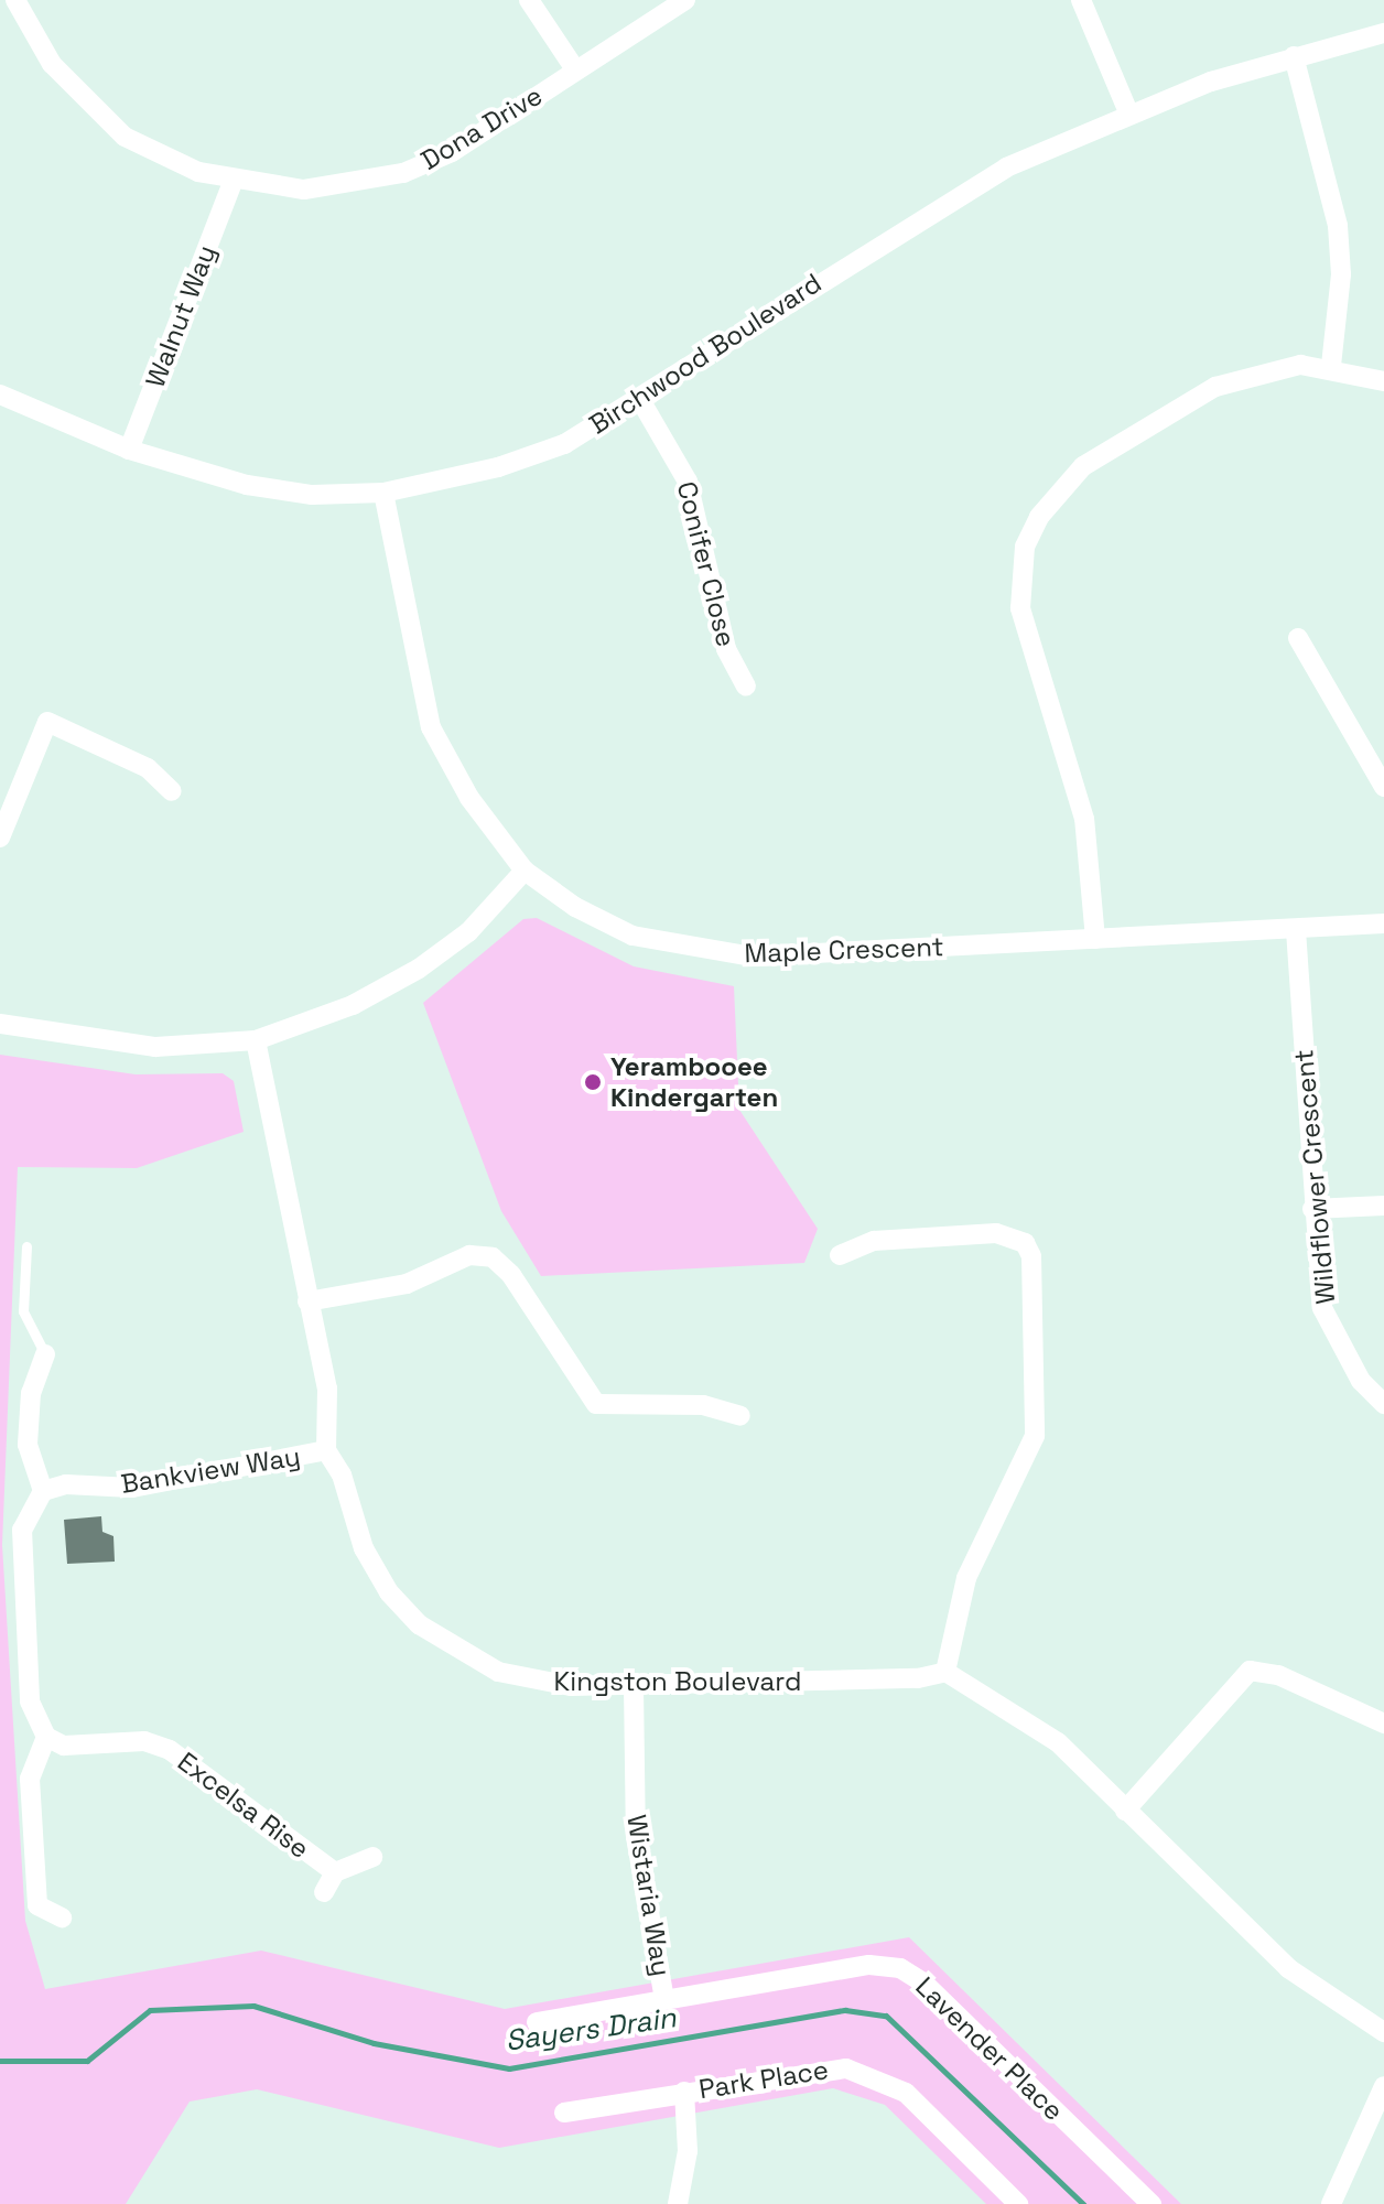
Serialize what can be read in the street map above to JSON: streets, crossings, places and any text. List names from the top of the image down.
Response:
{
  "streets": {
    "street": [
      "Dona Drive",
      "Walnut Way",
      "Birchwood Boulevard",
      "Conifer Close",
      "Maple Crescent",
      "Wildflower Crescent",
      "Bankview Way",
      "Kingston Boulevard",
      "Excelsa Rise",
      "Wistaria Way",
      "Lavender Place",
      "Park Place"
    ]
  },
  "crossings": [
    ["Dona Drive", "Walnut Way"],
    ["Walnut Way", "Birchwood Boulevard"],
    ["Birchwood Boulevard", "Conifer Close"],
    ["Birchwood Boulevard", "Maple Crescent"],
    ["Maple Crescent", "Wildflower Crescent"],
    ["Bankview Way", "Kingston Boulevard"],
    ["Kingston Boulevard", "Wistaria Way"],
    ["Wistaria Way", "Lavender Place"]
  ],
  "water": ["Sayers Drain"],
  "places": ["Yerambooee Kindergarten"]
}
